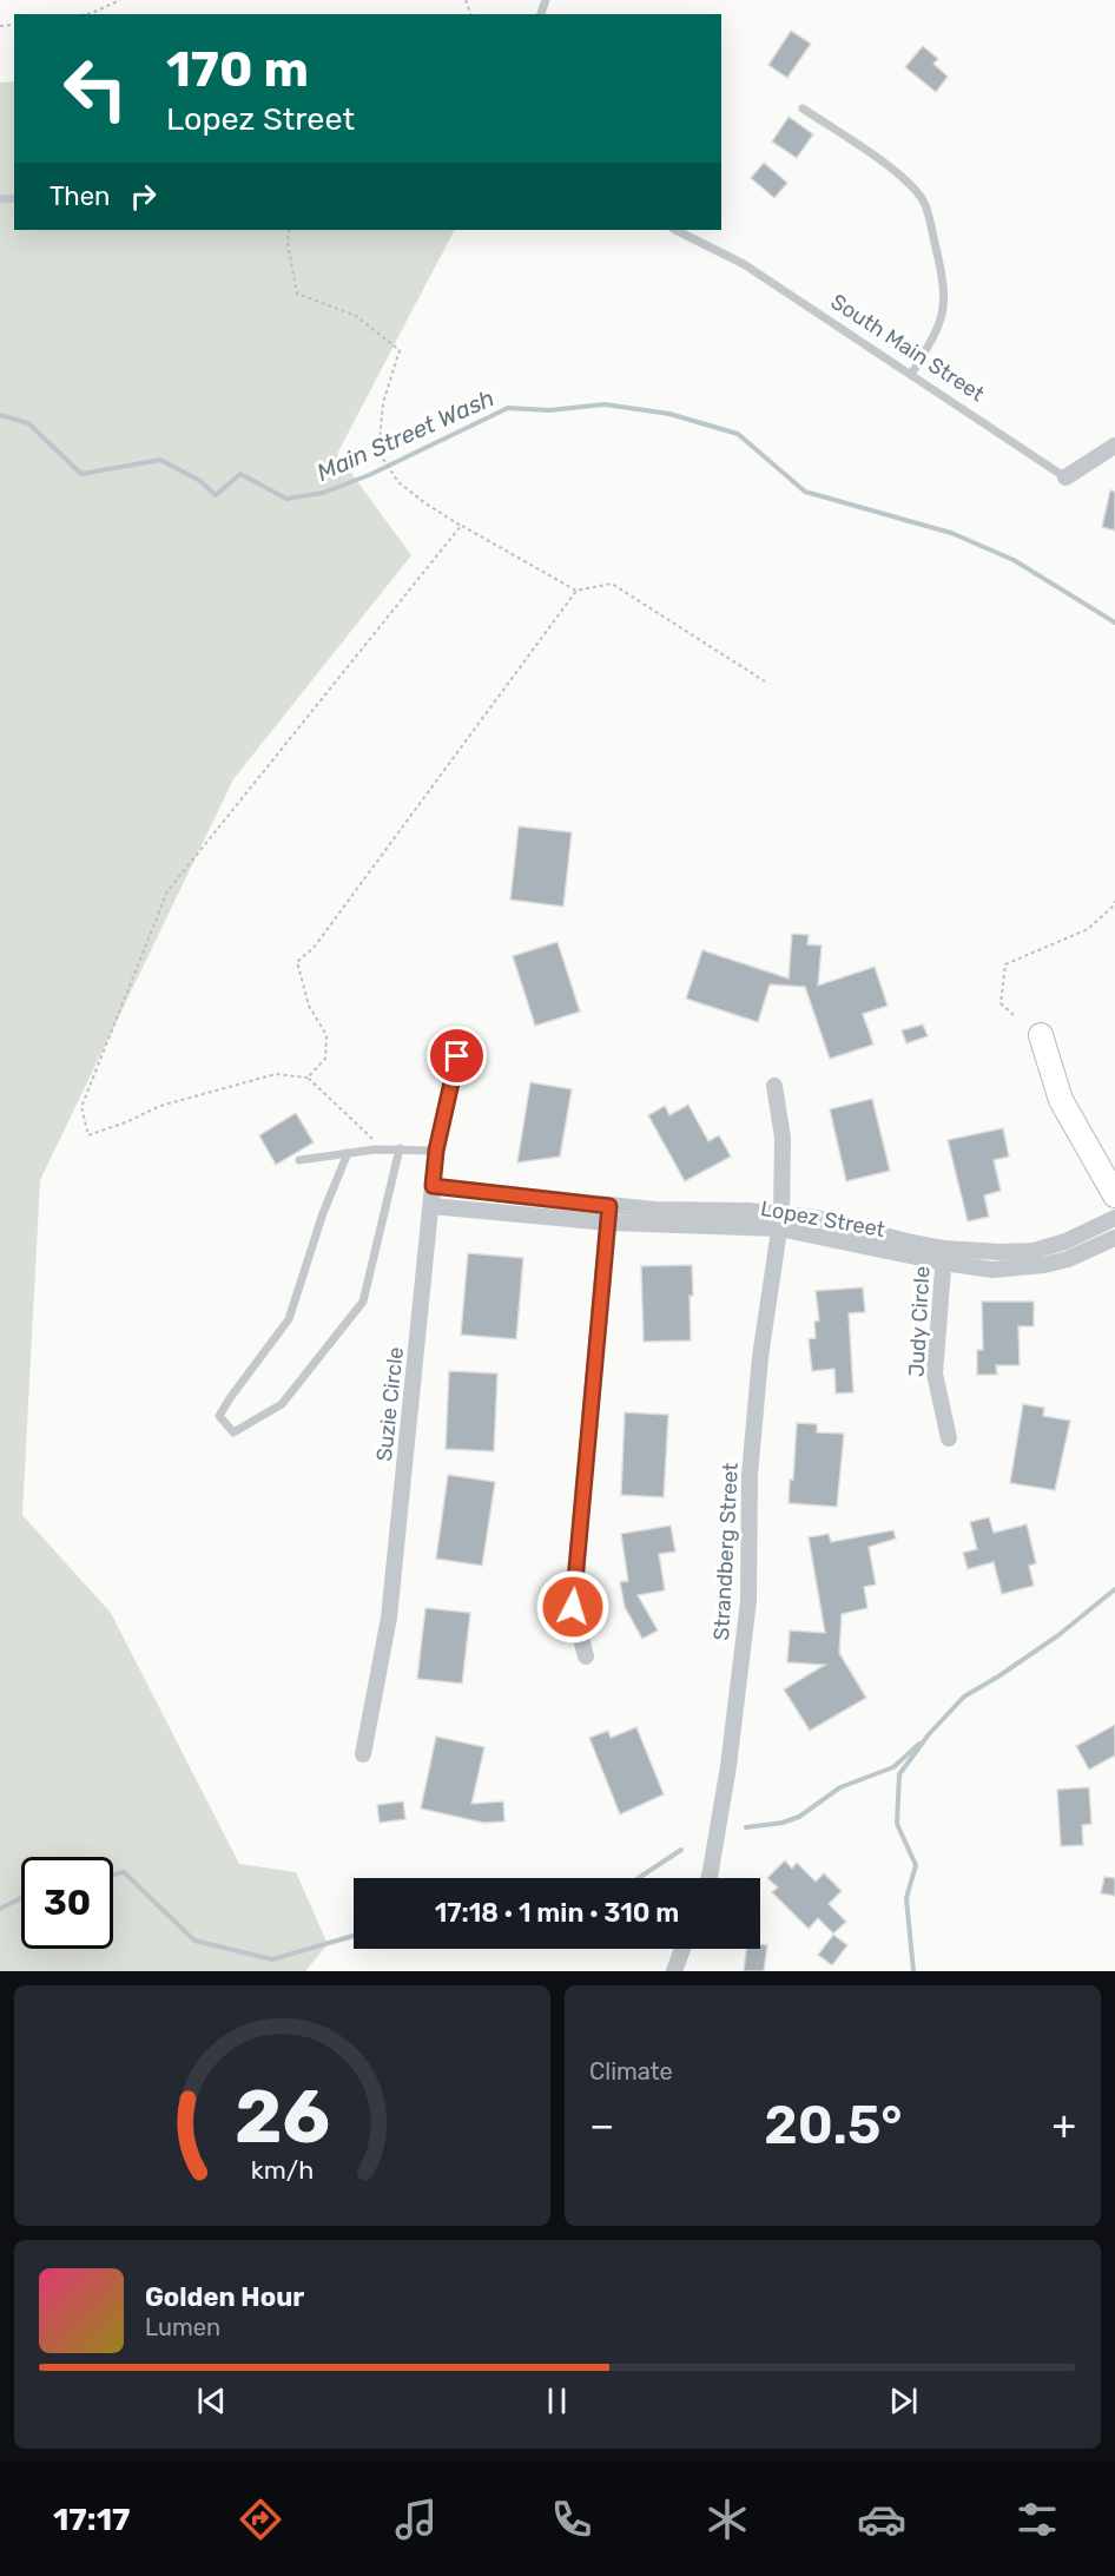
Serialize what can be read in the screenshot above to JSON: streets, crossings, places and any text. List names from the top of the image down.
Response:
{
  "streets": {
    "street": [
      "South Main Street",
      "Lopez Street",
      "Judy Circle",
      "Suzie Circle",
      "Strandberg Street"
    ]
  },
  "crossings": [
    ["Lopez Street", "Judy Circle"],
    ["Lopez Street", "Suzie Circle"],
    ["Lopez Street", "Strandberg Street"]
  ],
  "water": ["Main Street Wash"],
  "page": {
    "turn": ["170 m", "Lopez Street"],
    "then": "Then",
    "limit": "30",
    "trip": "17:18 · 1 min · 310 m",
    "tile": "Climate",
    "heat": ["−", "20.5°", "+"],
    "song": ["Golden Hour", "Lumen"],
    "tabs": "17:17",
    "gauge": ["26", "km/h"]
  }
}
